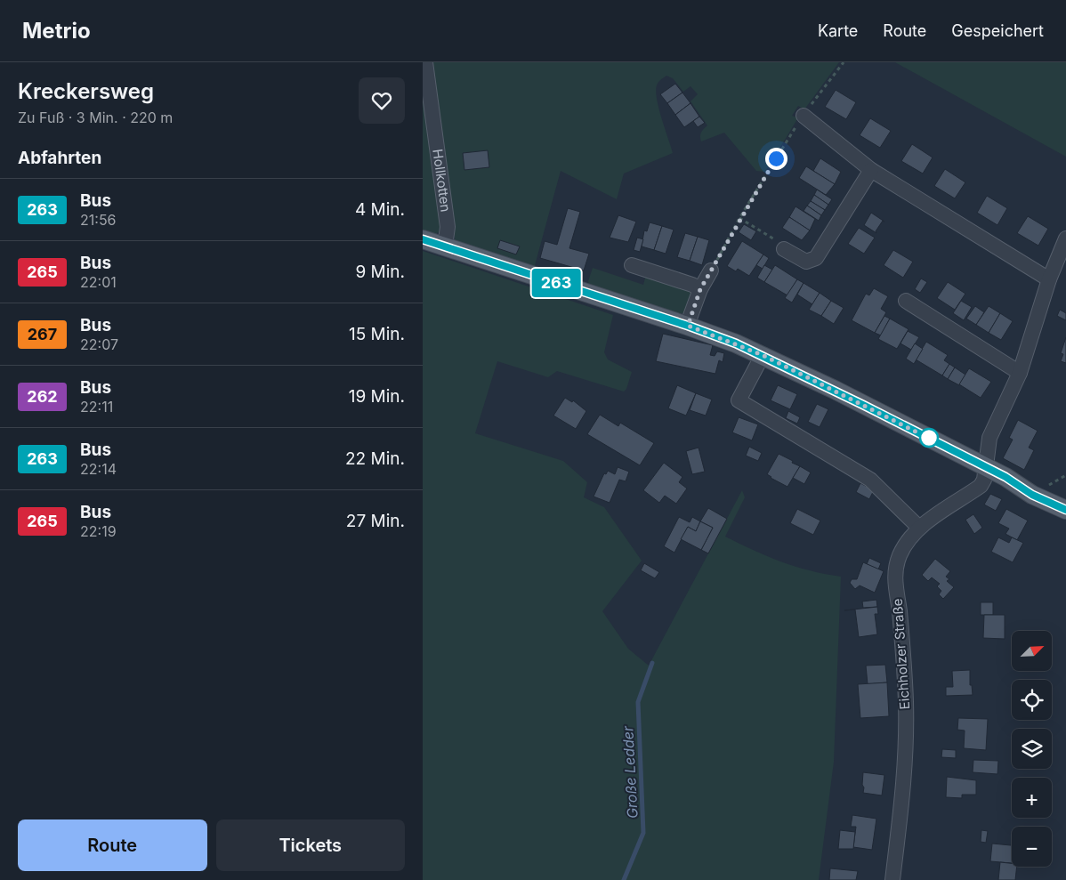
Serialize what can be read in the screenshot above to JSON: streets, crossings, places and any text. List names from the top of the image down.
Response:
{
  "streets": {
    "street": ["Hollkotten", "Eichholzer Straße"]
  },
  "water": ["Große Ledder"],
  "lines": ["bus line 263"],
  "north": "top right",
  "page": {
    "header": "Metrio",
    "nav": ["Karte", "Route", "Gespeichert"],
    "heading": [
      ["Kreckersweg", "Zu Fuß · 3 Min. · 220 m"],
      "Abfahrten"
    ],
    "on_map": "263",
    "list": [
      {
        "mark": "263",
        "name": "Bus",
        "note": "21:56",
        "value": "4 Min."
      },
      {
        "mark": "265",
        "name": "Bus",
        "note": "22:01",
        "value": "9 Min."
      },
      {
        "mark": "267",
        "name": "Bus",
        "note": "22:07",
        "value": "15 Min."
      },
      {
        "mark": "262",
        "name": "Bus",
        "note": "22:11",
        "value": "19 Min."
      },
      {
        "mark": "263",
        "name": "Bus",
        "note": "22:14",
        "value": "22 Min."
      },
      {
        "mark": "265",
        "name": "Bus",
        "note": "22:19",
        "value": "27 Min."
      }
    ],
    "map_buttons": ["+", "−"],
    "buttons": ["Route", "Tickets"]
  }
}
